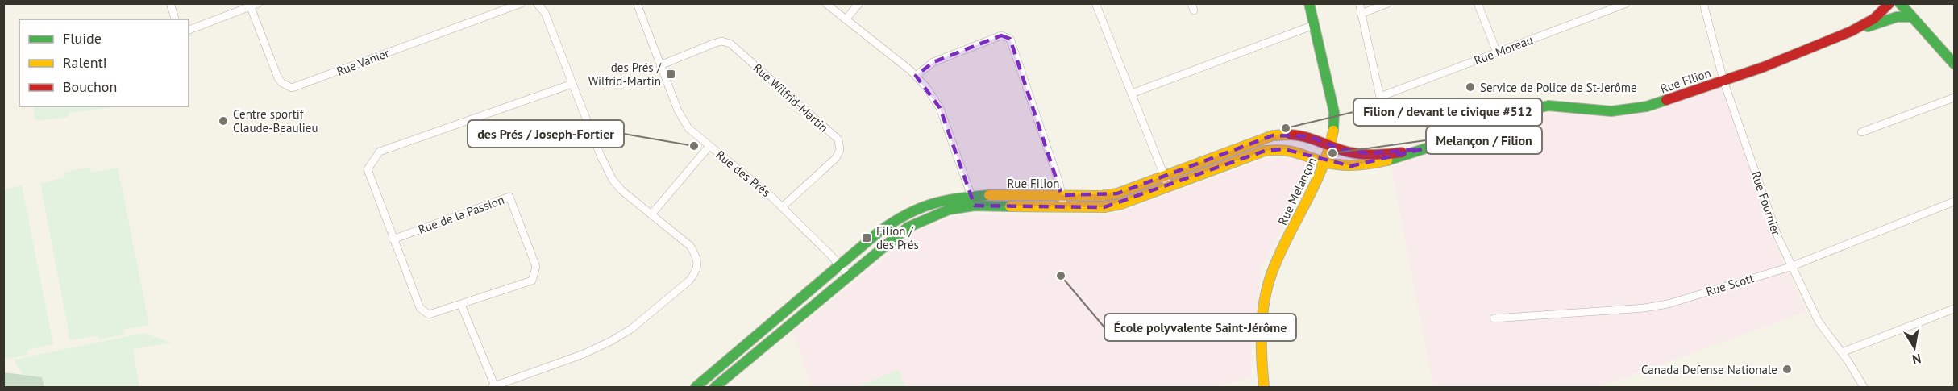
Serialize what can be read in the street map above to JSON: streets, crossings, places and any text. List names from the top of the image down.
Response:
{
  "streets": {
    "street": [
      "Rue Moreau",
      "Rue Vanier",
      "Rue Filion",
      "Rue Wilfrid-Martin",
      "Rue des Prés",
      "Rue Melançon",
      "Rue Fournier",
      "Rue de la Passion",
      "Rue Scott"
    ]
  },
  "crossings": [
    ["Rue Filion", "Rue des Prés"],
    ["Rue Filion", "Rue Melançon"],
    ["Rue Filion", "Rue Fournier"],
    ["Rue Wilfrid-Martin", "Rue des Prés"],
    ["Rue Fournier", "Rue Scott"]
  ],
  "places": {
    "transit": ["des Prés / Wilfrid-Martin", "Filion / des Prés"],
    "other": [
      "Service de Police de St-Jerôme",
      "Centre sportif Claude-Beaulieu",
      "Filion / devant le civique #512",
      "des Prés / Joseph-Fortier",
      "Melançon / Filion",
      "École polyvalente Saint-Jérôme",
      "Canada Defense Nationale"
    ]
  },
  "legend": ["Fluide", "Ralenti", "Bouchon"],
  "north": "bottom"
}
